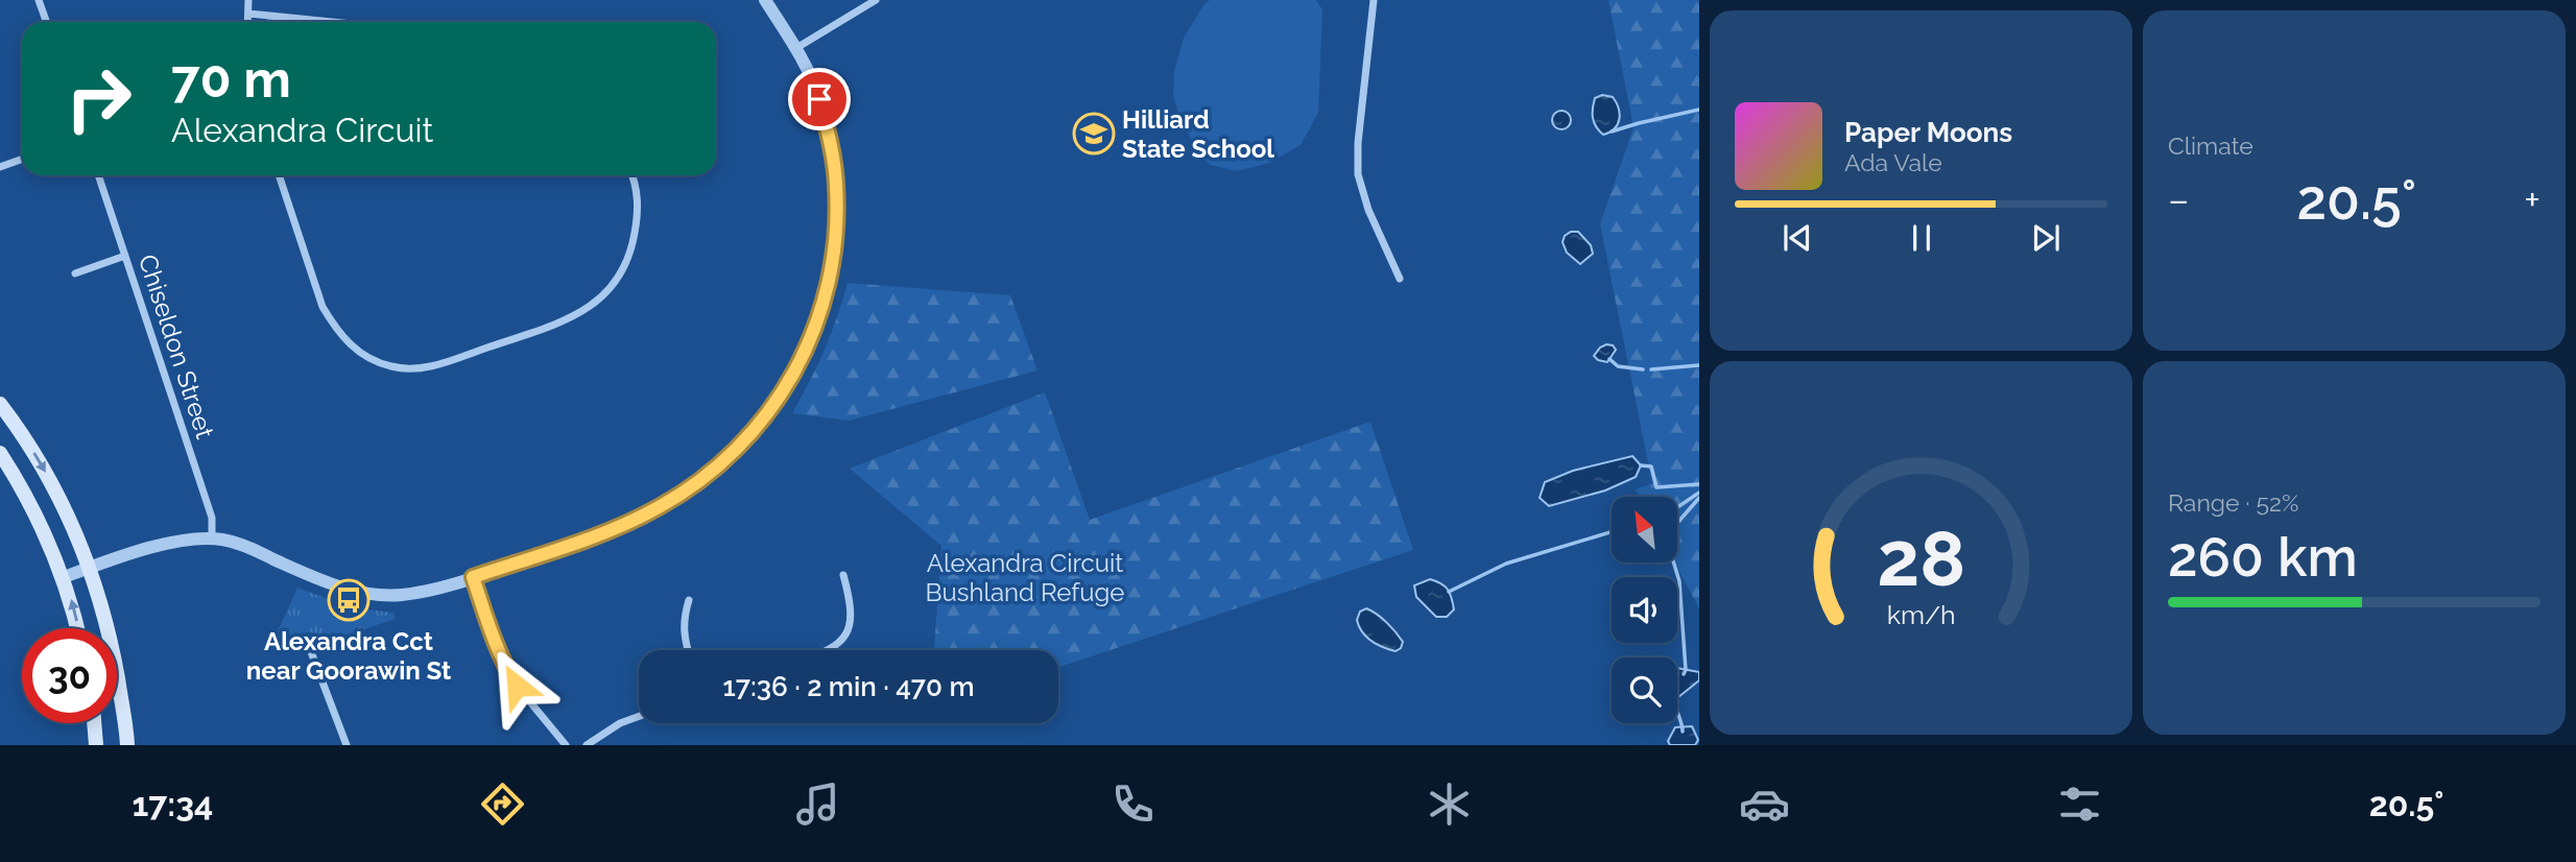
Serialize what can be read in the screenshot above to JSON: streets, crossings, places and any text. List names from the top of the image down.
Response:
{
  "streets": {
    "street": ["Chiseldon Street"]
  },
  "parks": ["Alexandra Circuit Bushland Refuge"],
  "places": {
    "school or university": ["Hilliard State School"],
    "bus stop": ["Alexandra Cct near Goorawin St"]
  },
  "north": "top left",
  "page": {
    "tile": [
      "Climate",
      ["Range · 52%", "260 km"]
    ],
    "turn": ["70 m", "Alexandra Circuit"],
    "song": ["Paper Moons", "Ada Vale"],
    "heat": ["−", "20.5°", "+"],
    "limit": "30",
    "trip": "17:36 · 2 min · 470 m",
    "tabs": ["17:34", "20.5°"],
    "gauge": ["28", "km/h"]
  }
}
